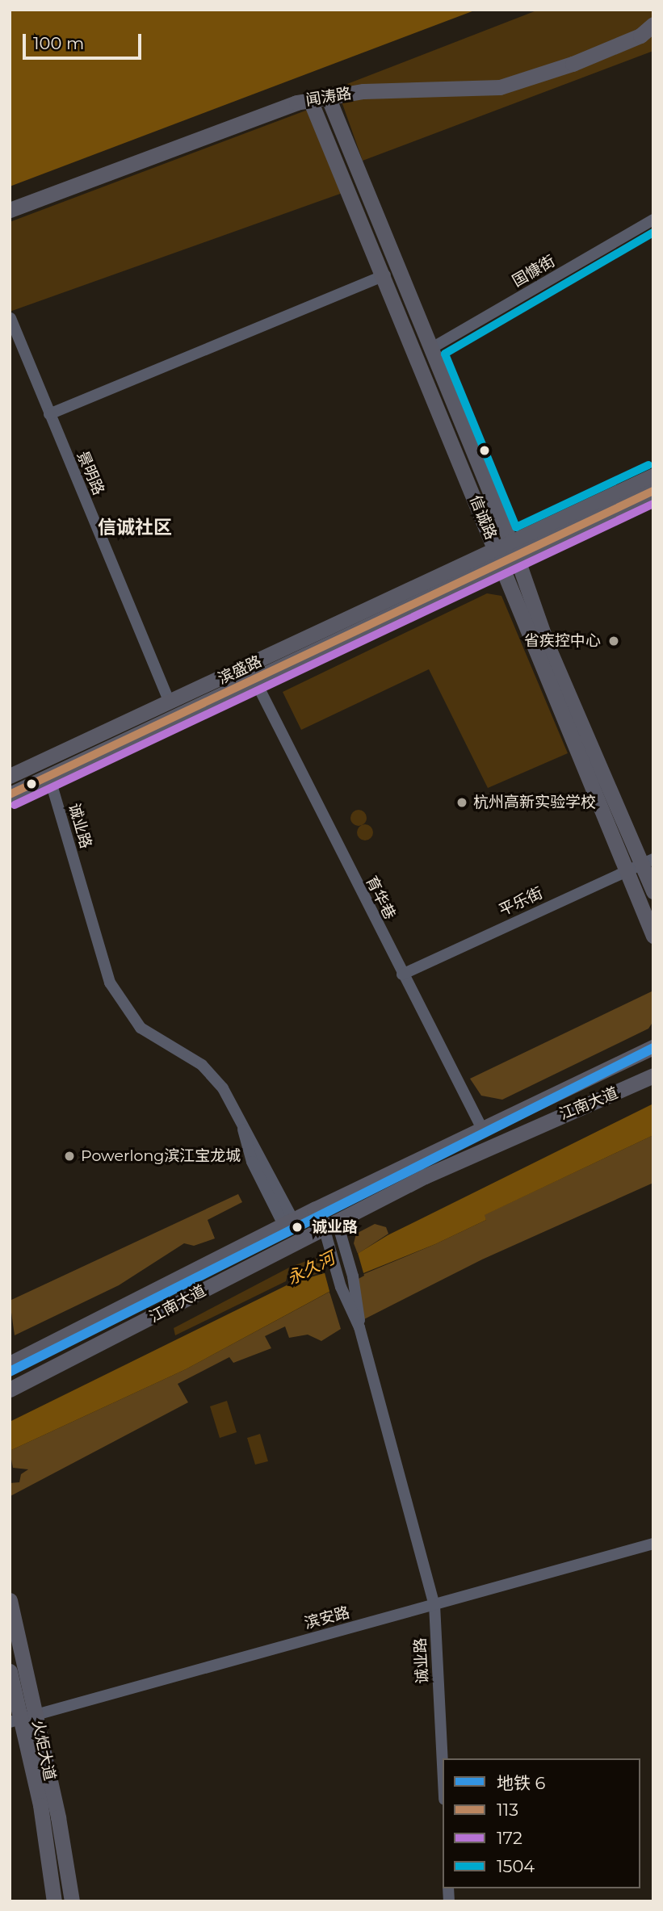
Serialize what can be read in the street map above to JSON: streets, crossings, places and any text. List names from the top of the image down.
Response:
{
  "streets": {
    "main road": [
      "闻涛路",
      "信诚路",
      "滨盛路",
      "江南大道",
      "火炬大道"
    ],
    "street": [
      "国慷街",
      "景明路",
      "诚业路",
      "育华巷",
      "平乐街",
      "滨安路"
    ]
  },
  "crossings": [
    ["闻涛路", "信诚路"],
    ["国慷街", "信诚路"],
    ["景明路", "滨盛路"],
    ["信诚路", "滨盛路"],
    ["信诚路", "平乐街"],
    ["滨盛路", "诚业路"],
    ["滨盛路", "育华巷"],
    ["诚业路", "江南大道"],
    ["诚业路", "滨安路"],
    ["育华巷", "平乐街"],
    ["育华巷", "江南大道"],
    ["滨安路", "火炬大道"]
  ],
  "districts": ["信诚社区"],
  "water": ["永久河"],
  "places": [
    "省疾控中心",
    "杭州高新实验学校",
    "Powerlong滨江宝龙城",
    "诚业路"
  ],
  "lines": [
    "transit line 1504",
    "transit line 113",
    "transit line 172",
    "metro line 6"
  ],
  "legend": [
    "地铁 6",
    "113",
    "172",
    "1504"
  ],
  "scale_bar": "100 m"
}
